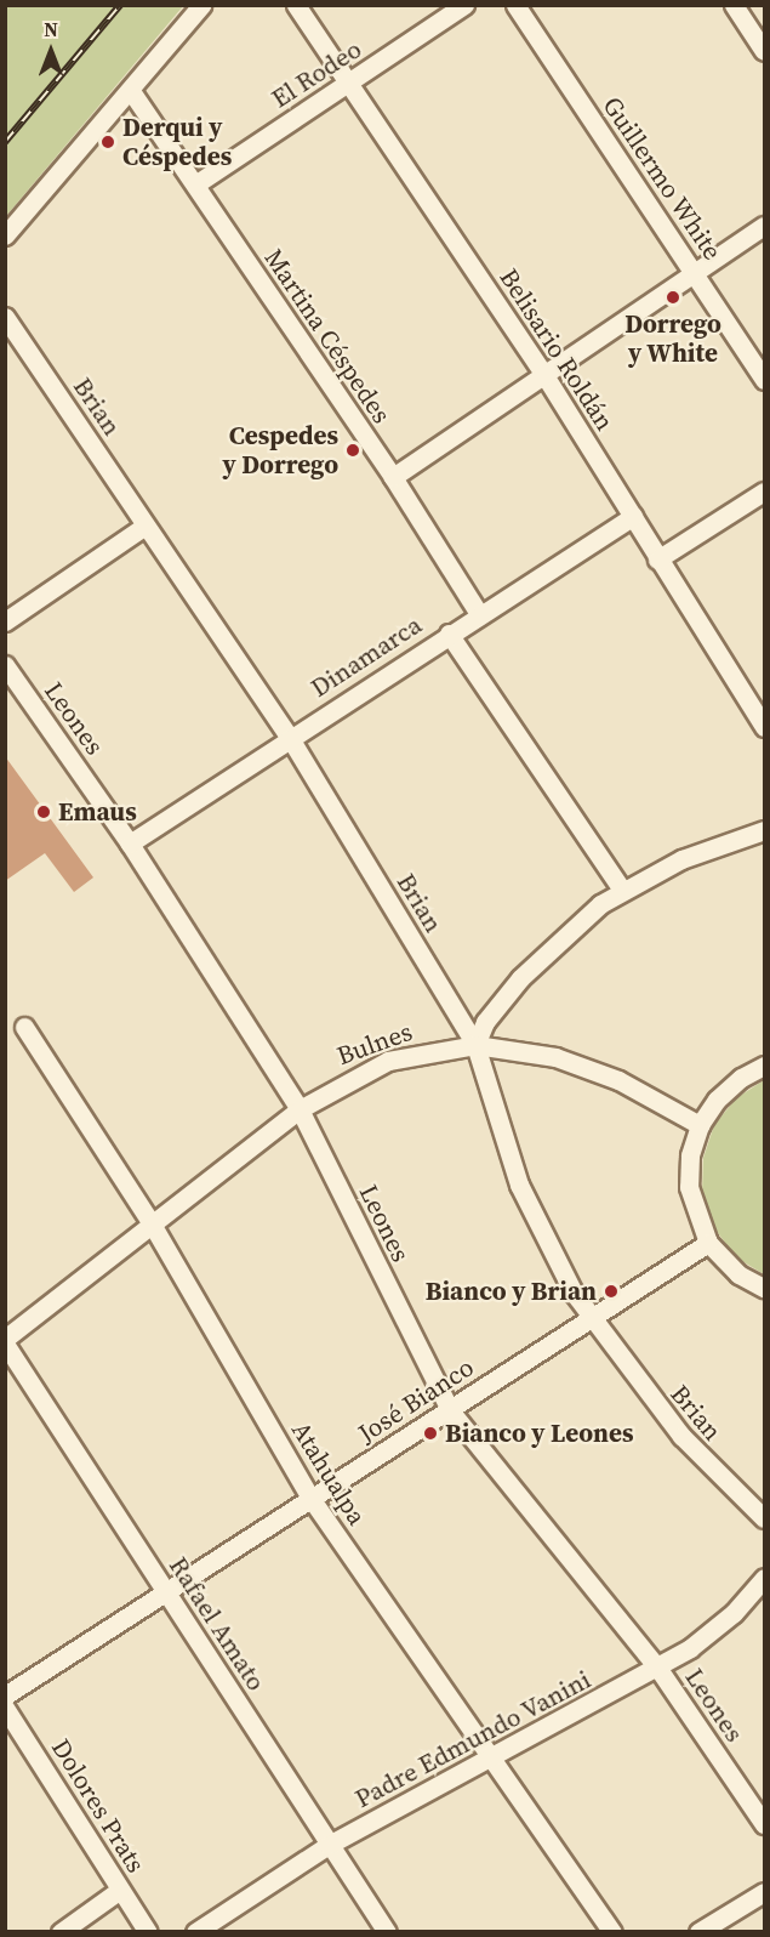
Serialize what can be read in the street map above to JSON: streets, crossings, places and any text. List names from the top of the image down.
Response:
{
  "streets": {
    "street": [
      "El Rodeo",
      "Guillermo White",
      "Martina Céspedes",
      "Belisario Roldán",
      "Brian",
      "Dinamarca",
      "Leones",
      "Bulnes",
      "José Bianco",
      "Atahualpa",
      "Rafael Amato",
      "Padre Edmundo Vanini",
      "Dolores Prats"
    ]
  },
  "crossings": [
    ["El Rodeo", "Martina Céspedes"],
    ["El Rodeo", "Belisario Roldán"],
    ["Martina Céspedes", "Dinamarca"],
    ["Belisario Roldán", "Dinamarca"],
    ["Brian", "Dinamarca"],
    ["Brian", "Bulnes"],
    ["Brian", "José Bianco"],
    ["Dinamarca", "Leones"],
    ["Leones", "Bulnes"],
    ["Leones", "José Bianco"],
    ["Leones", "Padre Edmundo Vanini"],
    ["Bulnes", "Atahualpa"],
    ["Bulnes", "Rafael Amato"],
    ["José Bianco", "Atahualpa"],
    ["José Bianco", "Rafael Amato"],
    ["Atahualpa", "Padre Edmundo Vanini"],
    ["Rafael Amato", "Padre Edmundo Vanini"]
  ],
  "places": [
    "Derqui y Céspedes",
    "Dorrego y White",
    "Cespedes y Dorrego",
    "Emaus",
    "Bianco y Brian",
    "Bianco y Leones"
  ],
  "north": "top"
}
